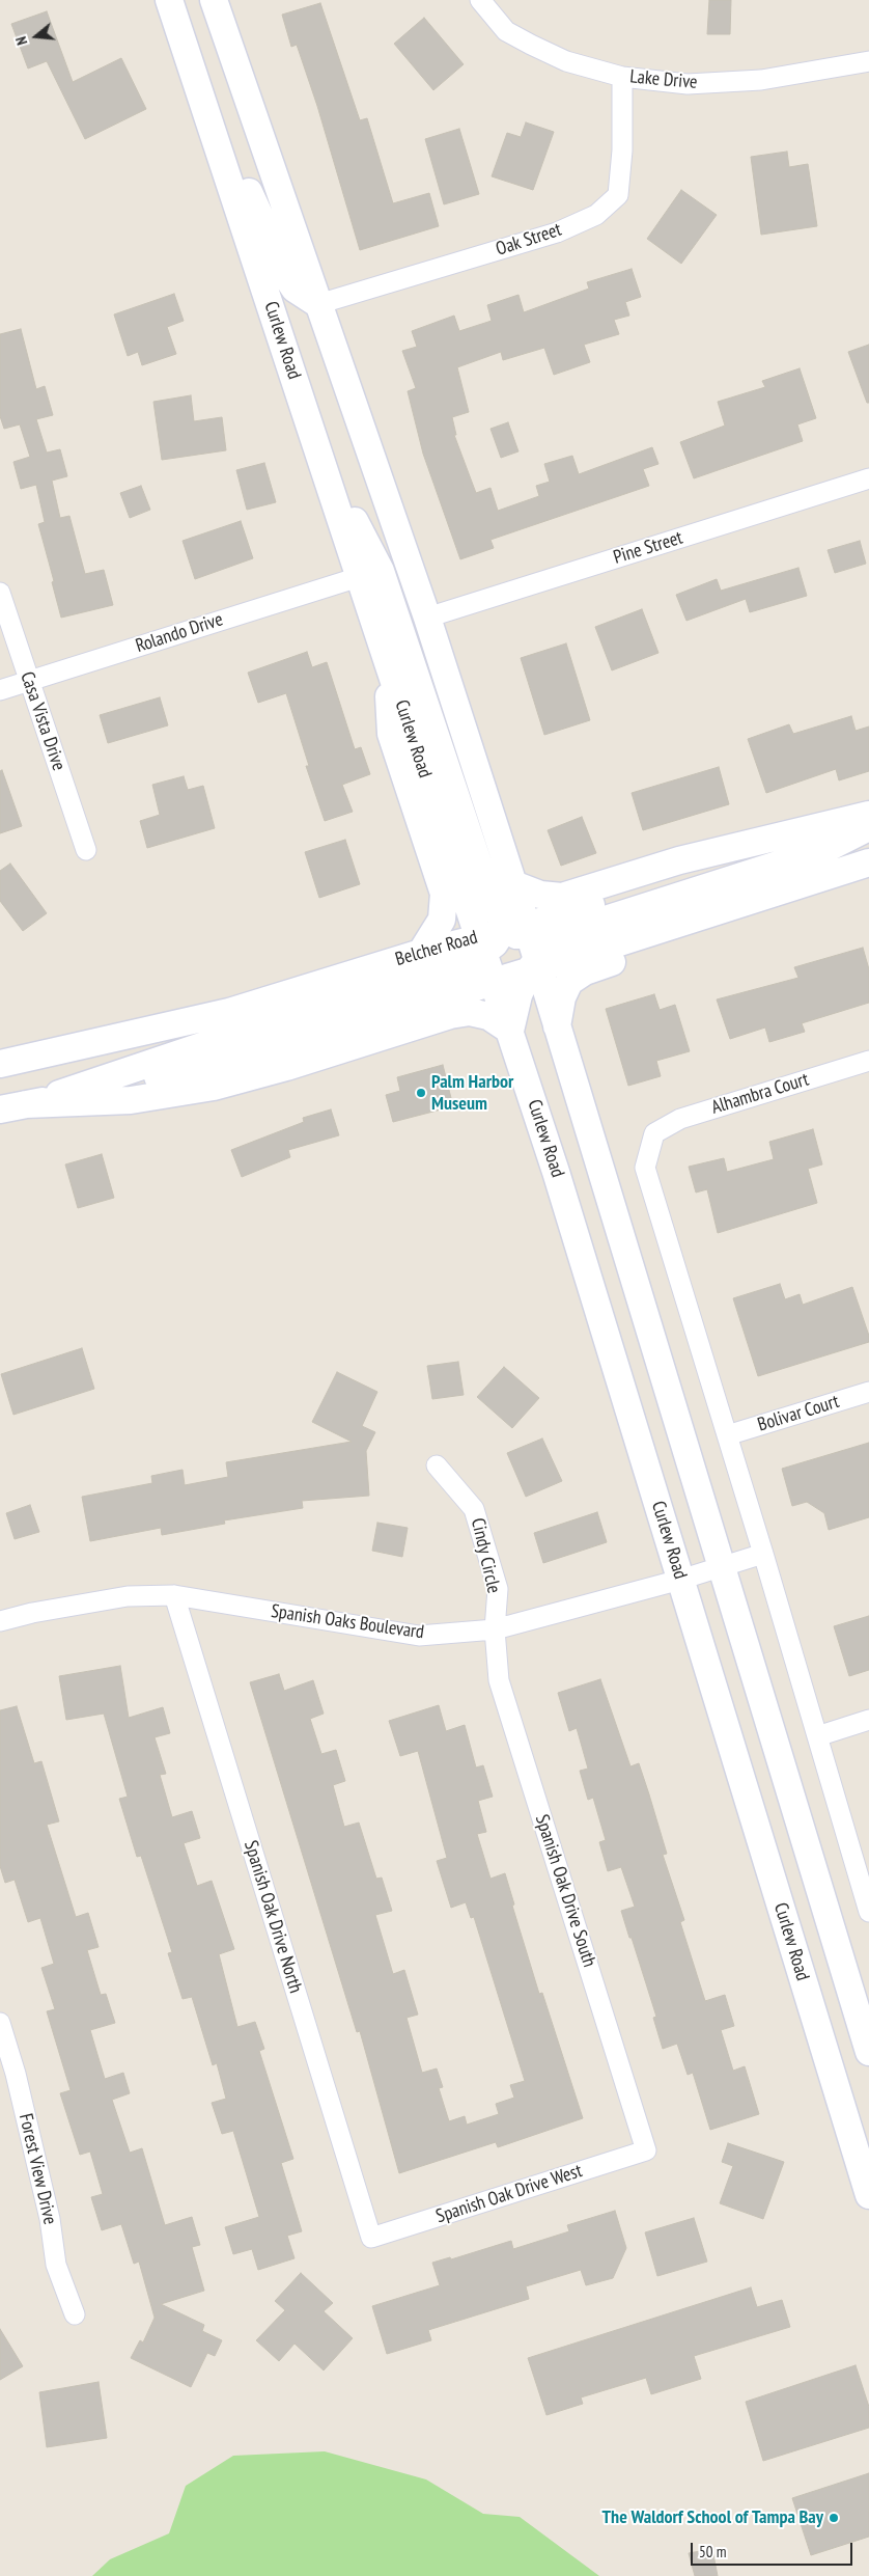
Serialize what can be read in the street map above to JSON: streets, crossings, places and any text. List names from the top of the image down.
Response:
{
  "streets": {
    "main road": ["Curlew Road", "Belcher Road"],
    "street": [
      "Lake Drive",
      "Oak Street",
      "Pine Street",
      "Rolando Drive",
      "Casa Vista Drive",
      "Alhambra Court",
      "Bolivar Court",
      "Cindy Circle",
      "Spanish Oaks Boulevard",
      "Spanish Oak Drive South",
      "Spanish Oak Drive North",
      "Forest View Drive",
      "Spanish Oak Drive West"
    ]
  },
  "crossings": [
    ["Lake Drive", "Oak Street"],
    ["Oak Street", "Curlew Road"],
    ["Curlew Road", "Pine Street"],
    ["Curlew Road", "Rolando Drive"],
    ["Curlew Road", "Belcher Road"],
    ["Curlew Road", "Spanish Oaks Boulevard"],
    ["Rolando Drive", "Casa Vista Drive"],
    ["Alhambra Court", "Bolivar Court"],
    ["Cindy Circle", "Spanish Oaks Boulevard"],
    ["Cindy Circle", "Spanish Oak Drive South"],
    ["Spanish Oaks Boulevard", "Spanish Oak Drive South"],
    ["Spanish Oaks Boulevard", "Spanish Oak Drive North"],
    ["Spanish Oak Drive South", "Spanish Oak Drive West"],
    ["Spanish Oak Drive North", "Spanish Oak Drive West"]
  ],
  "places": ["Palm Harbor Museum", "The Waldorf School of Tampa Bay"],
  "scale_bar": "50 m",
  "north": "left"
}
